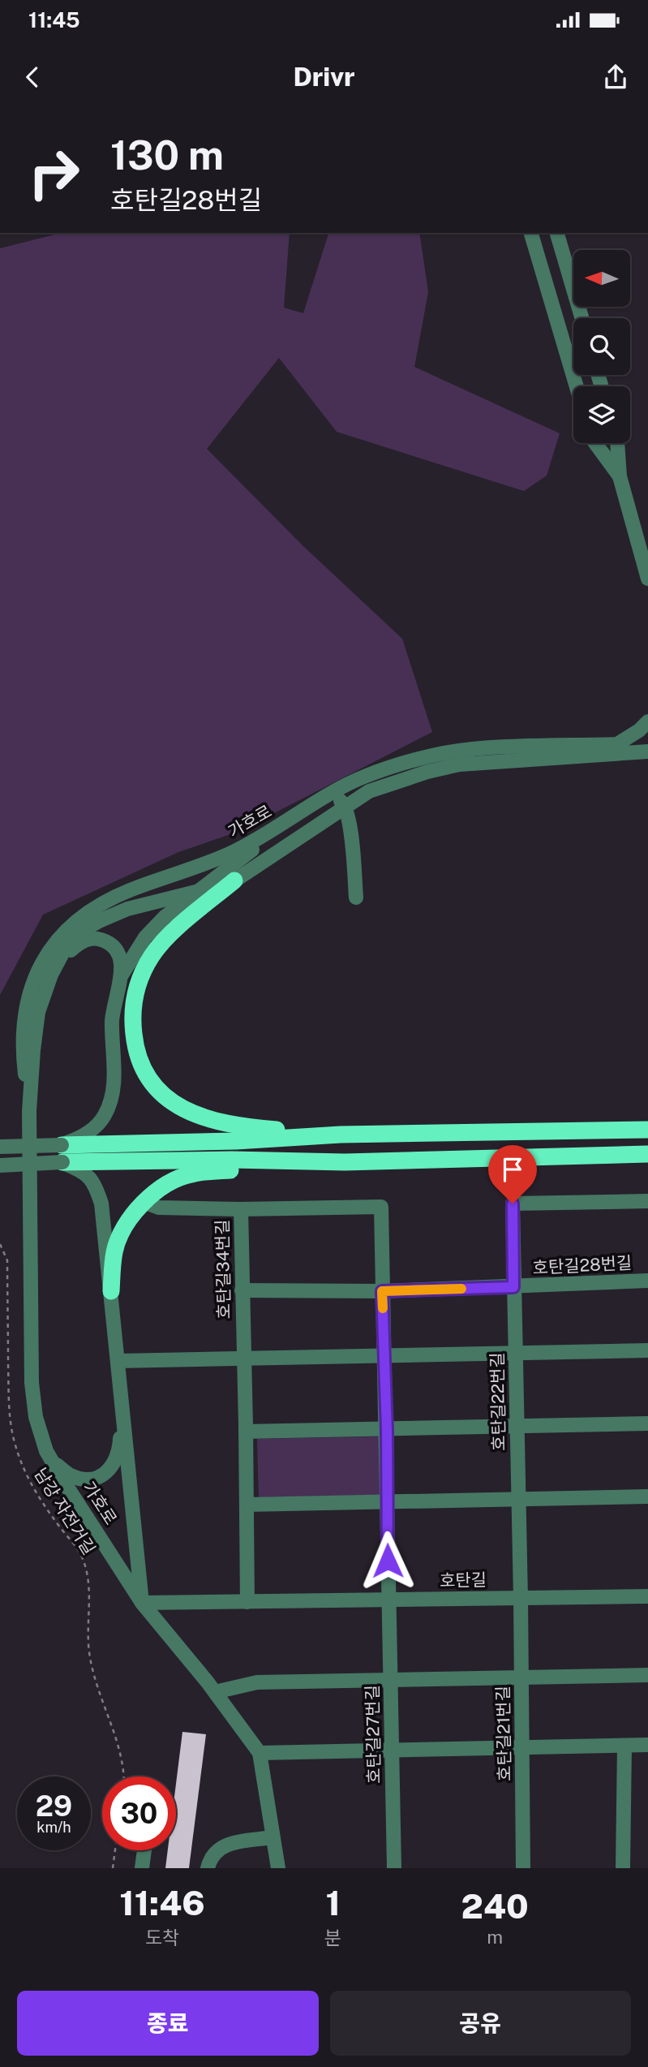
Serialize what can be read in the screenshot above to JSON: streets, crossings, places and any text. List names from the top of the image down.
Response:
{
  "streets": {
    "street": [
      "가호로",
      "호탄길28번길",
      "호탄길34번길",
      "호탄길22번길",
      "호탄길",
      "호탄길21번길",
      "호탄길27번길"
    ],
    "path": ["남강 자전거길"]
  },
  "crossings": [
    ["가호로", "호탄길"],
    ["호탄길28번길", "호탄길34번길"],
    ["호탄길28번길", "호탄길22번길"],
    ["호탄길34번길", "호탄길"],
    ["호탄길22번길", "호탄길"],
    ["호탄길22번길", "호탄길21번길"],
    ["호탄길", "호탄길21번길"],
    ["호탄길", "호탄길27번길"]
  ],
  "north": "left",
  "page": {
    "status": "11:45",
    "header": "Drivr",
    "turn": ["130 m", "호탄길28번길"],
    "speed": "29 km/h",
    "limit": "30",
    "eta": [
      "11:46",
      "도착",
      "1",
      "분",
      "240",
      "m"
    ],
    "buttons": ["종료", "공유"]
  }
}
